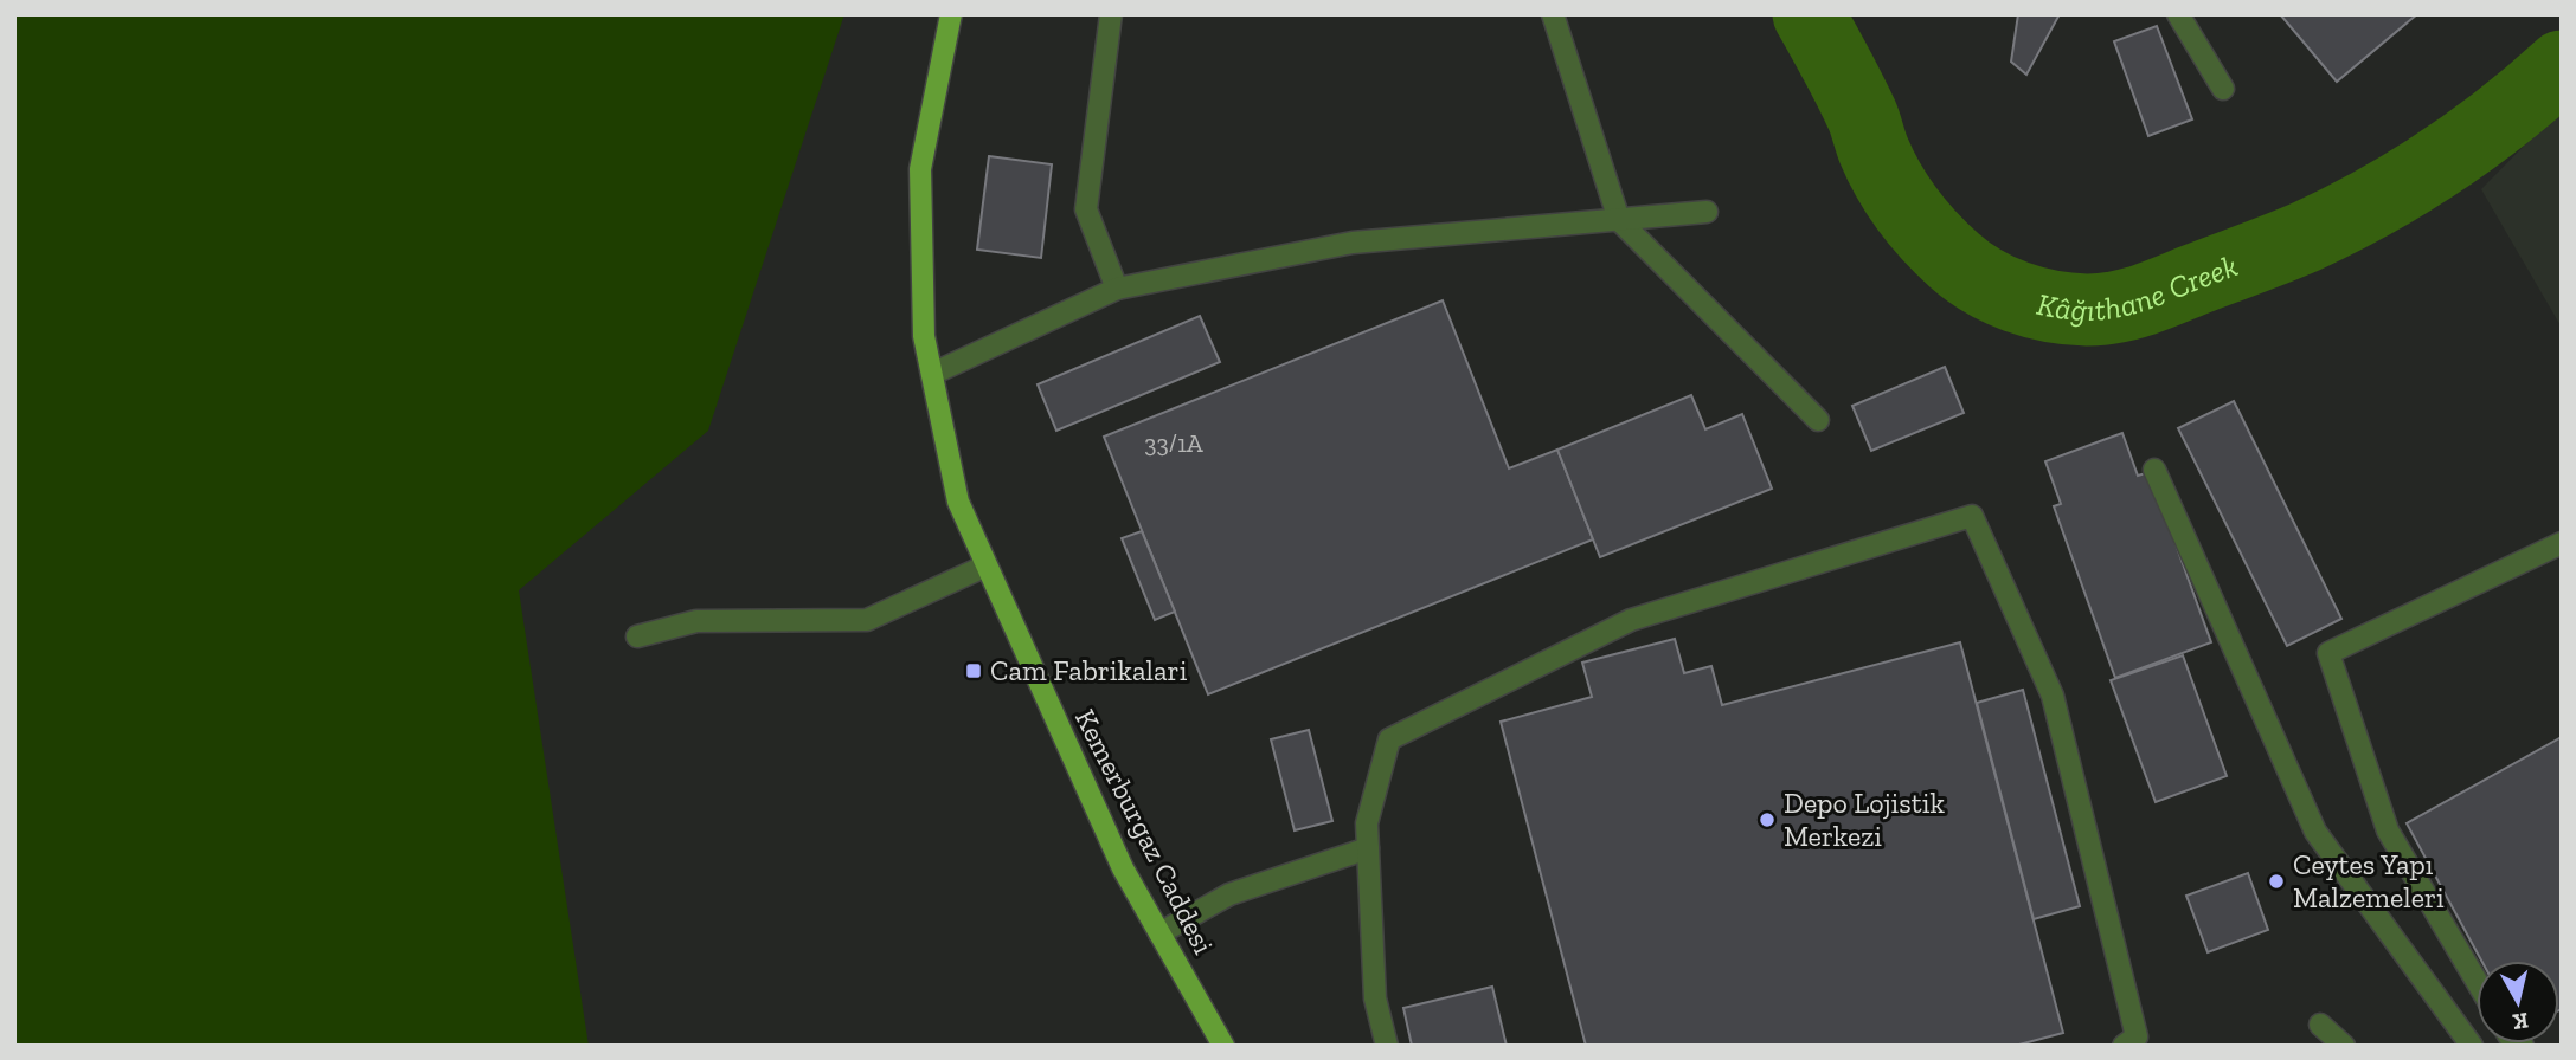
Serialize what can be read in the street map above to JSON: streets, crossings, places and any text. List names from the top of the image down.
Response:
{
  "streets": {
    "main road": ["Kemerburgaz Caddesi"]
  },
  "water": ["Kâğıthane Creek"],
  "places": {
    "transit": ["Cam Fabrikalari"],
    "other": ["Depo Lojistik Merkezi", "Ceytes Yapı Malzemeleri"]
  },
  "house_numbers": ["33/1A"],
  "north": "bottom"
}
